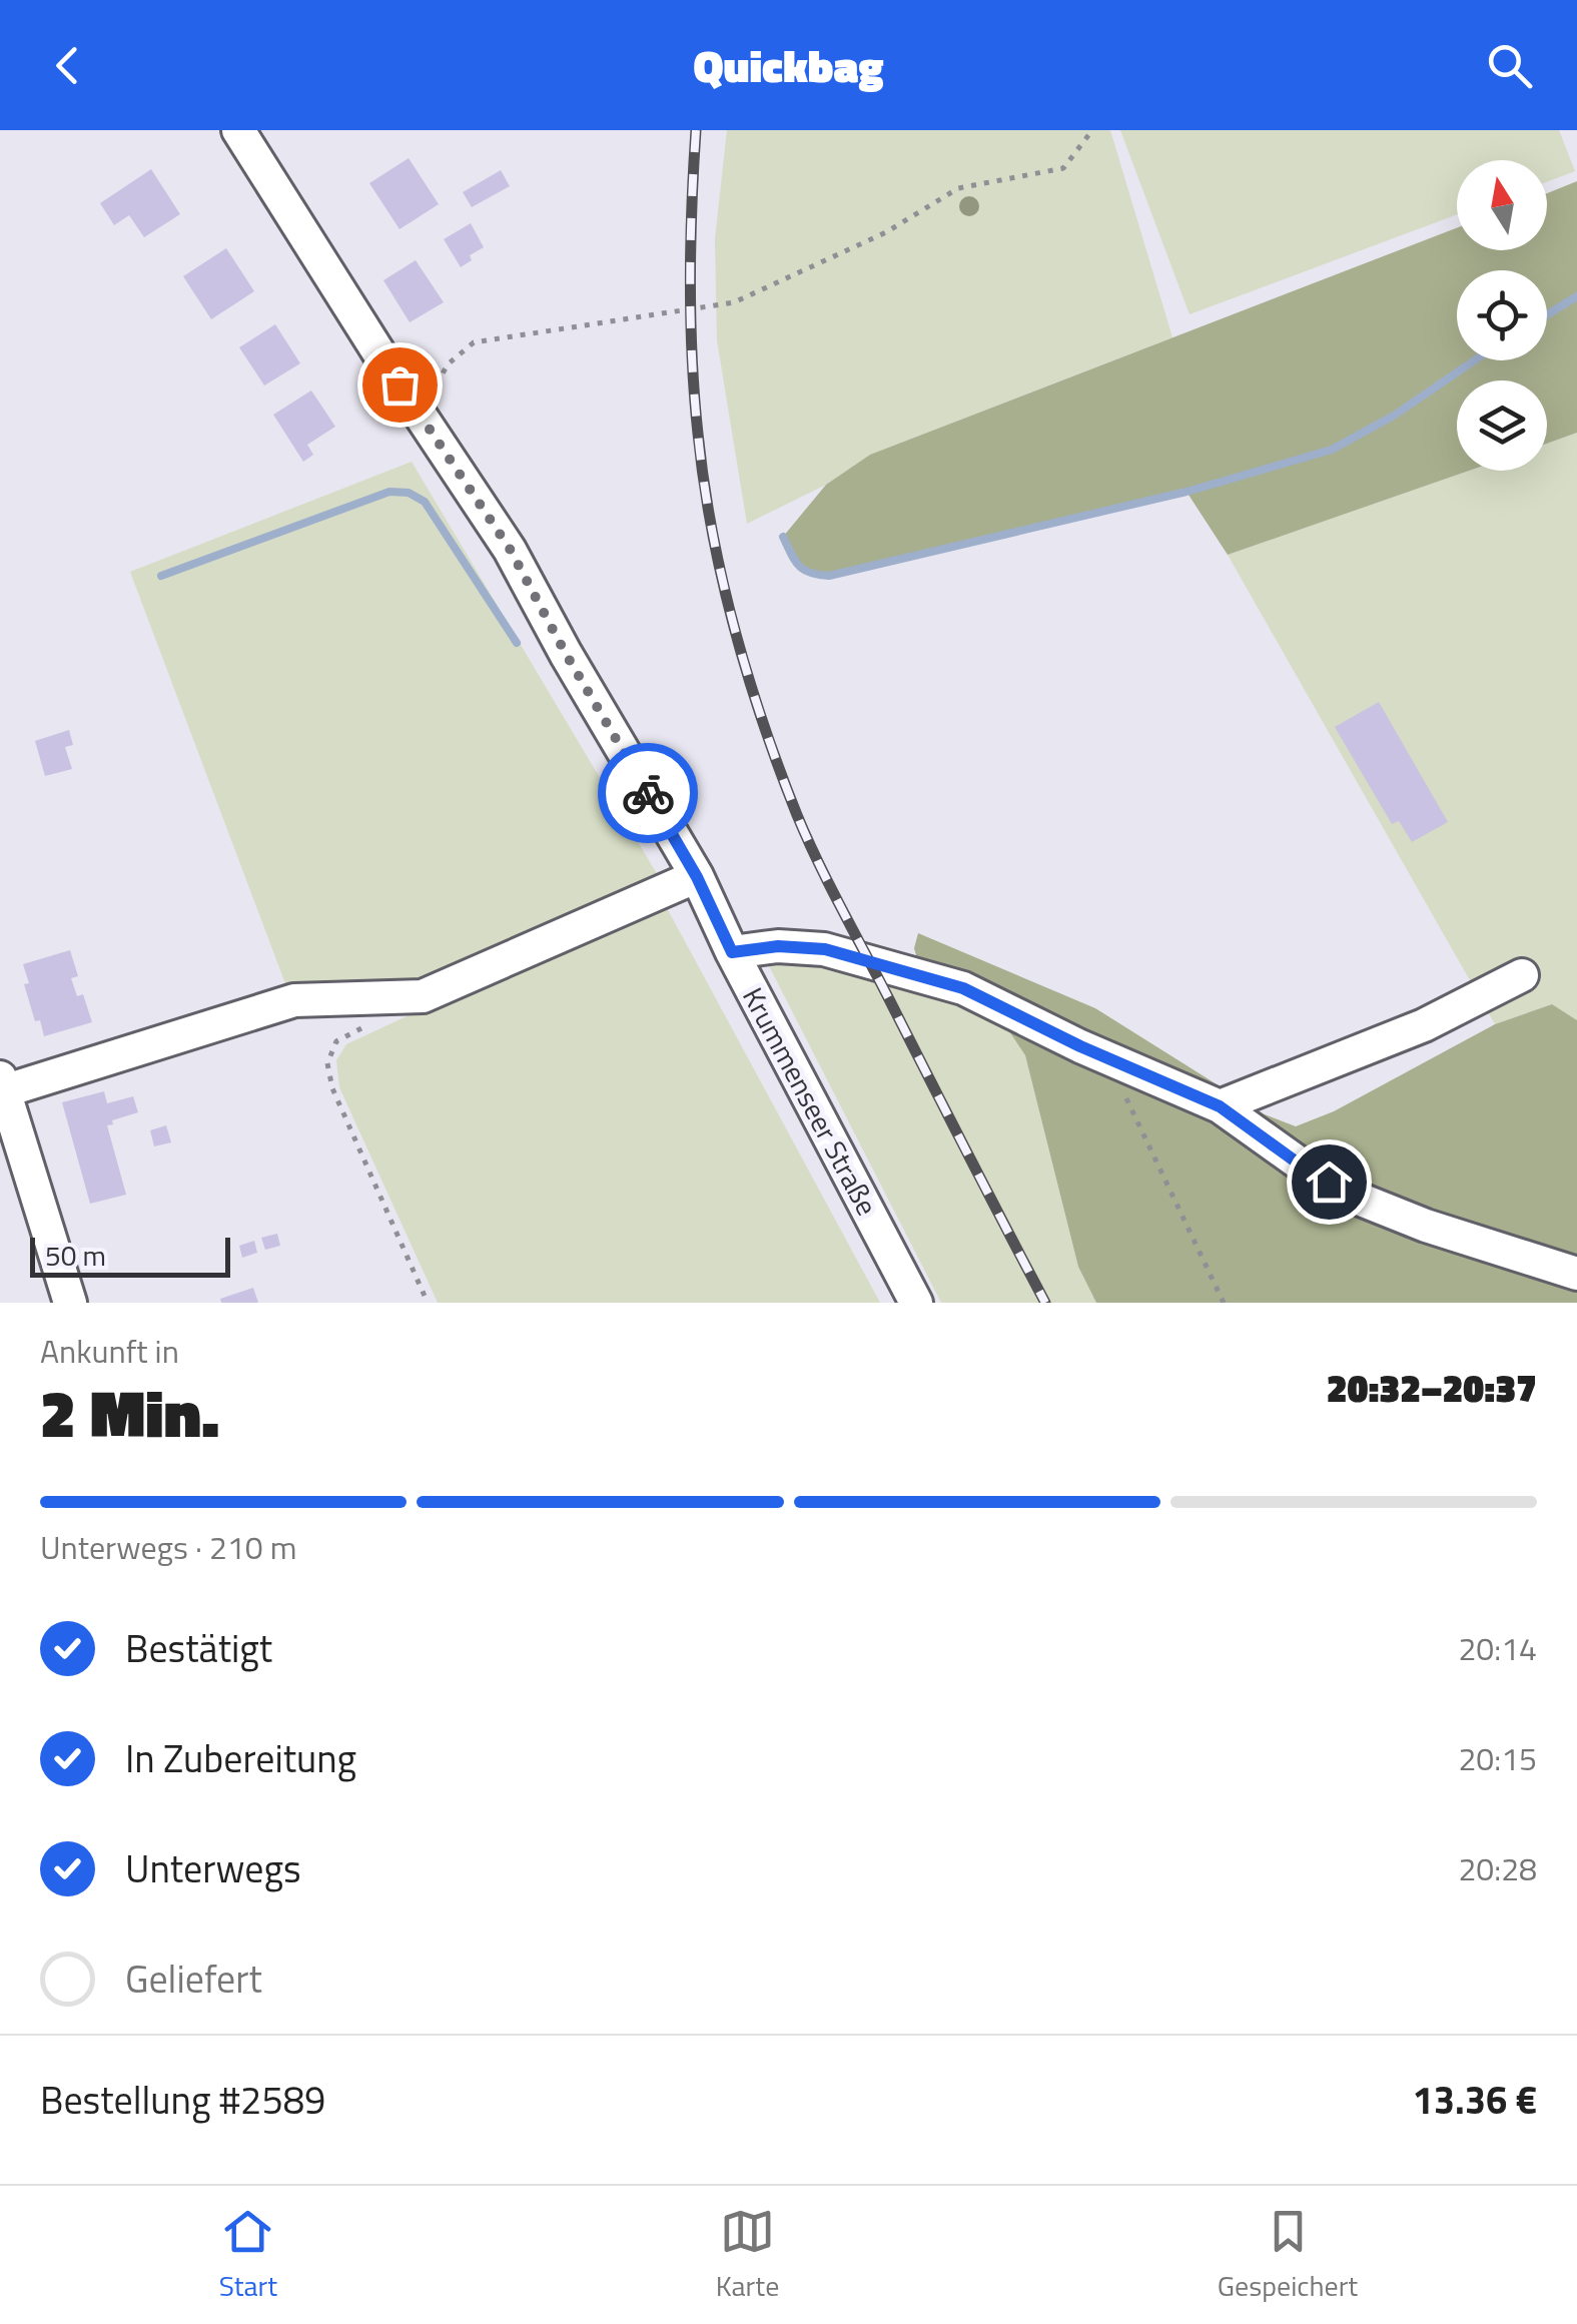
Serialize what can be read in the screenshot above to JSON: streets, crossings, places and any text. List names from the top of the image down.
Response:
{
  "streets": {
    "street": ["Krummenseer Straße"]
  },
  "scale_bar": "50 m",
  "north": "top",
  "page": {
    "header": "Quickbag",
    "scale": "50 m",
    "heading": ["2 Min.", "Ankunft in", "20:32–20:37"],
    "panel": ["Bestellung #2589", "13.36 €"],
    "bar": "Unterwegs · 210 m",
    "list": [
      ["Bestätigt", "20:14"],
      ["In Zubereitung", "20:15"],
      ["Unterwegs", "20:28"],
      "Geliefert"
    ],
    "tabs": ["Start", "Karte", "Gespeichert"]
  }
}
